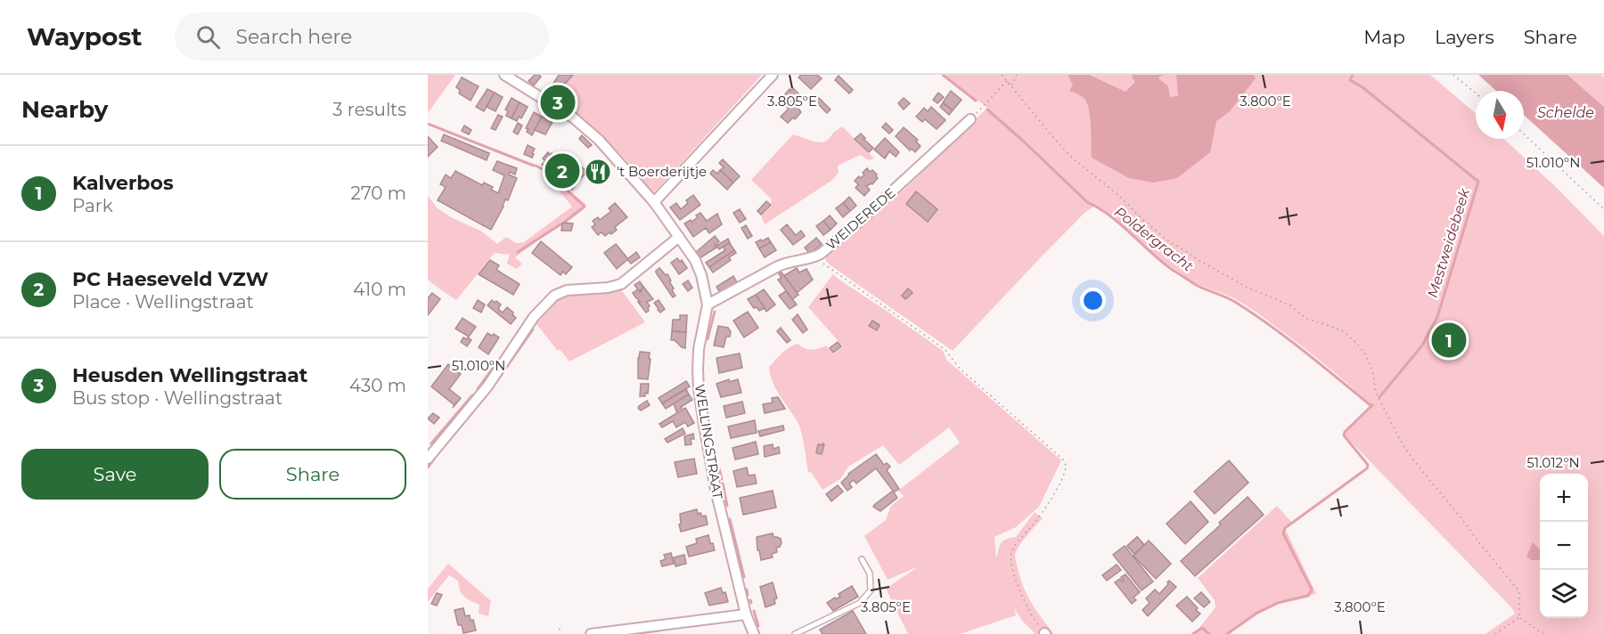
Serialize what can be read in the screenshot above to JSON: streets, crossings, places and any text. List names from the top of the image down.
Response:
{
  "streets": {
    "street": ["WEIDEREDE", "WELLINGSTRAAT"]
  },
  "crossings": [
    ["WEIDEREDE", "WELLINGSTRAAT"]
  ],
  "water": ["Schelde", "Poldergracht", "Mestweidebeek"],
  "places": {
    "restaurant": ["'t Boerderijtje"]
  },
  "north": "bottom",
  "page": {
    "header": "Waypost",
    "search": "Search here",
    "nav": ["Map", "Layers", "Share"],
    "heading": ["Nearby", "3 results"],
    "pins": ["3", "2", "1"],
    "list": [
      {
        "mark": "1",
        "name": "Kalverbos",
        "note": "Park",
        "value": "270 m"
      },
      {
        "mark": "2",
        "name": "PC Haeseveld VZW",
        "note": "Place · Wellingstraat",
        "value": "410 m"
      },
      {
        "mark": "3",
        "name": "Heusden Wellingstraat",
        "note": "Bus stop · Wellingstraat",
        "value": "430 m"
      }
    ],
    "buttons": ["Save", "Share"],
    "map_buttons": ["+", "−"]
  },
  "coordinates": [
    "3.805°E",
    "3.800°E",
    "51.010°N",
    "51.012°N"
  ]
}
